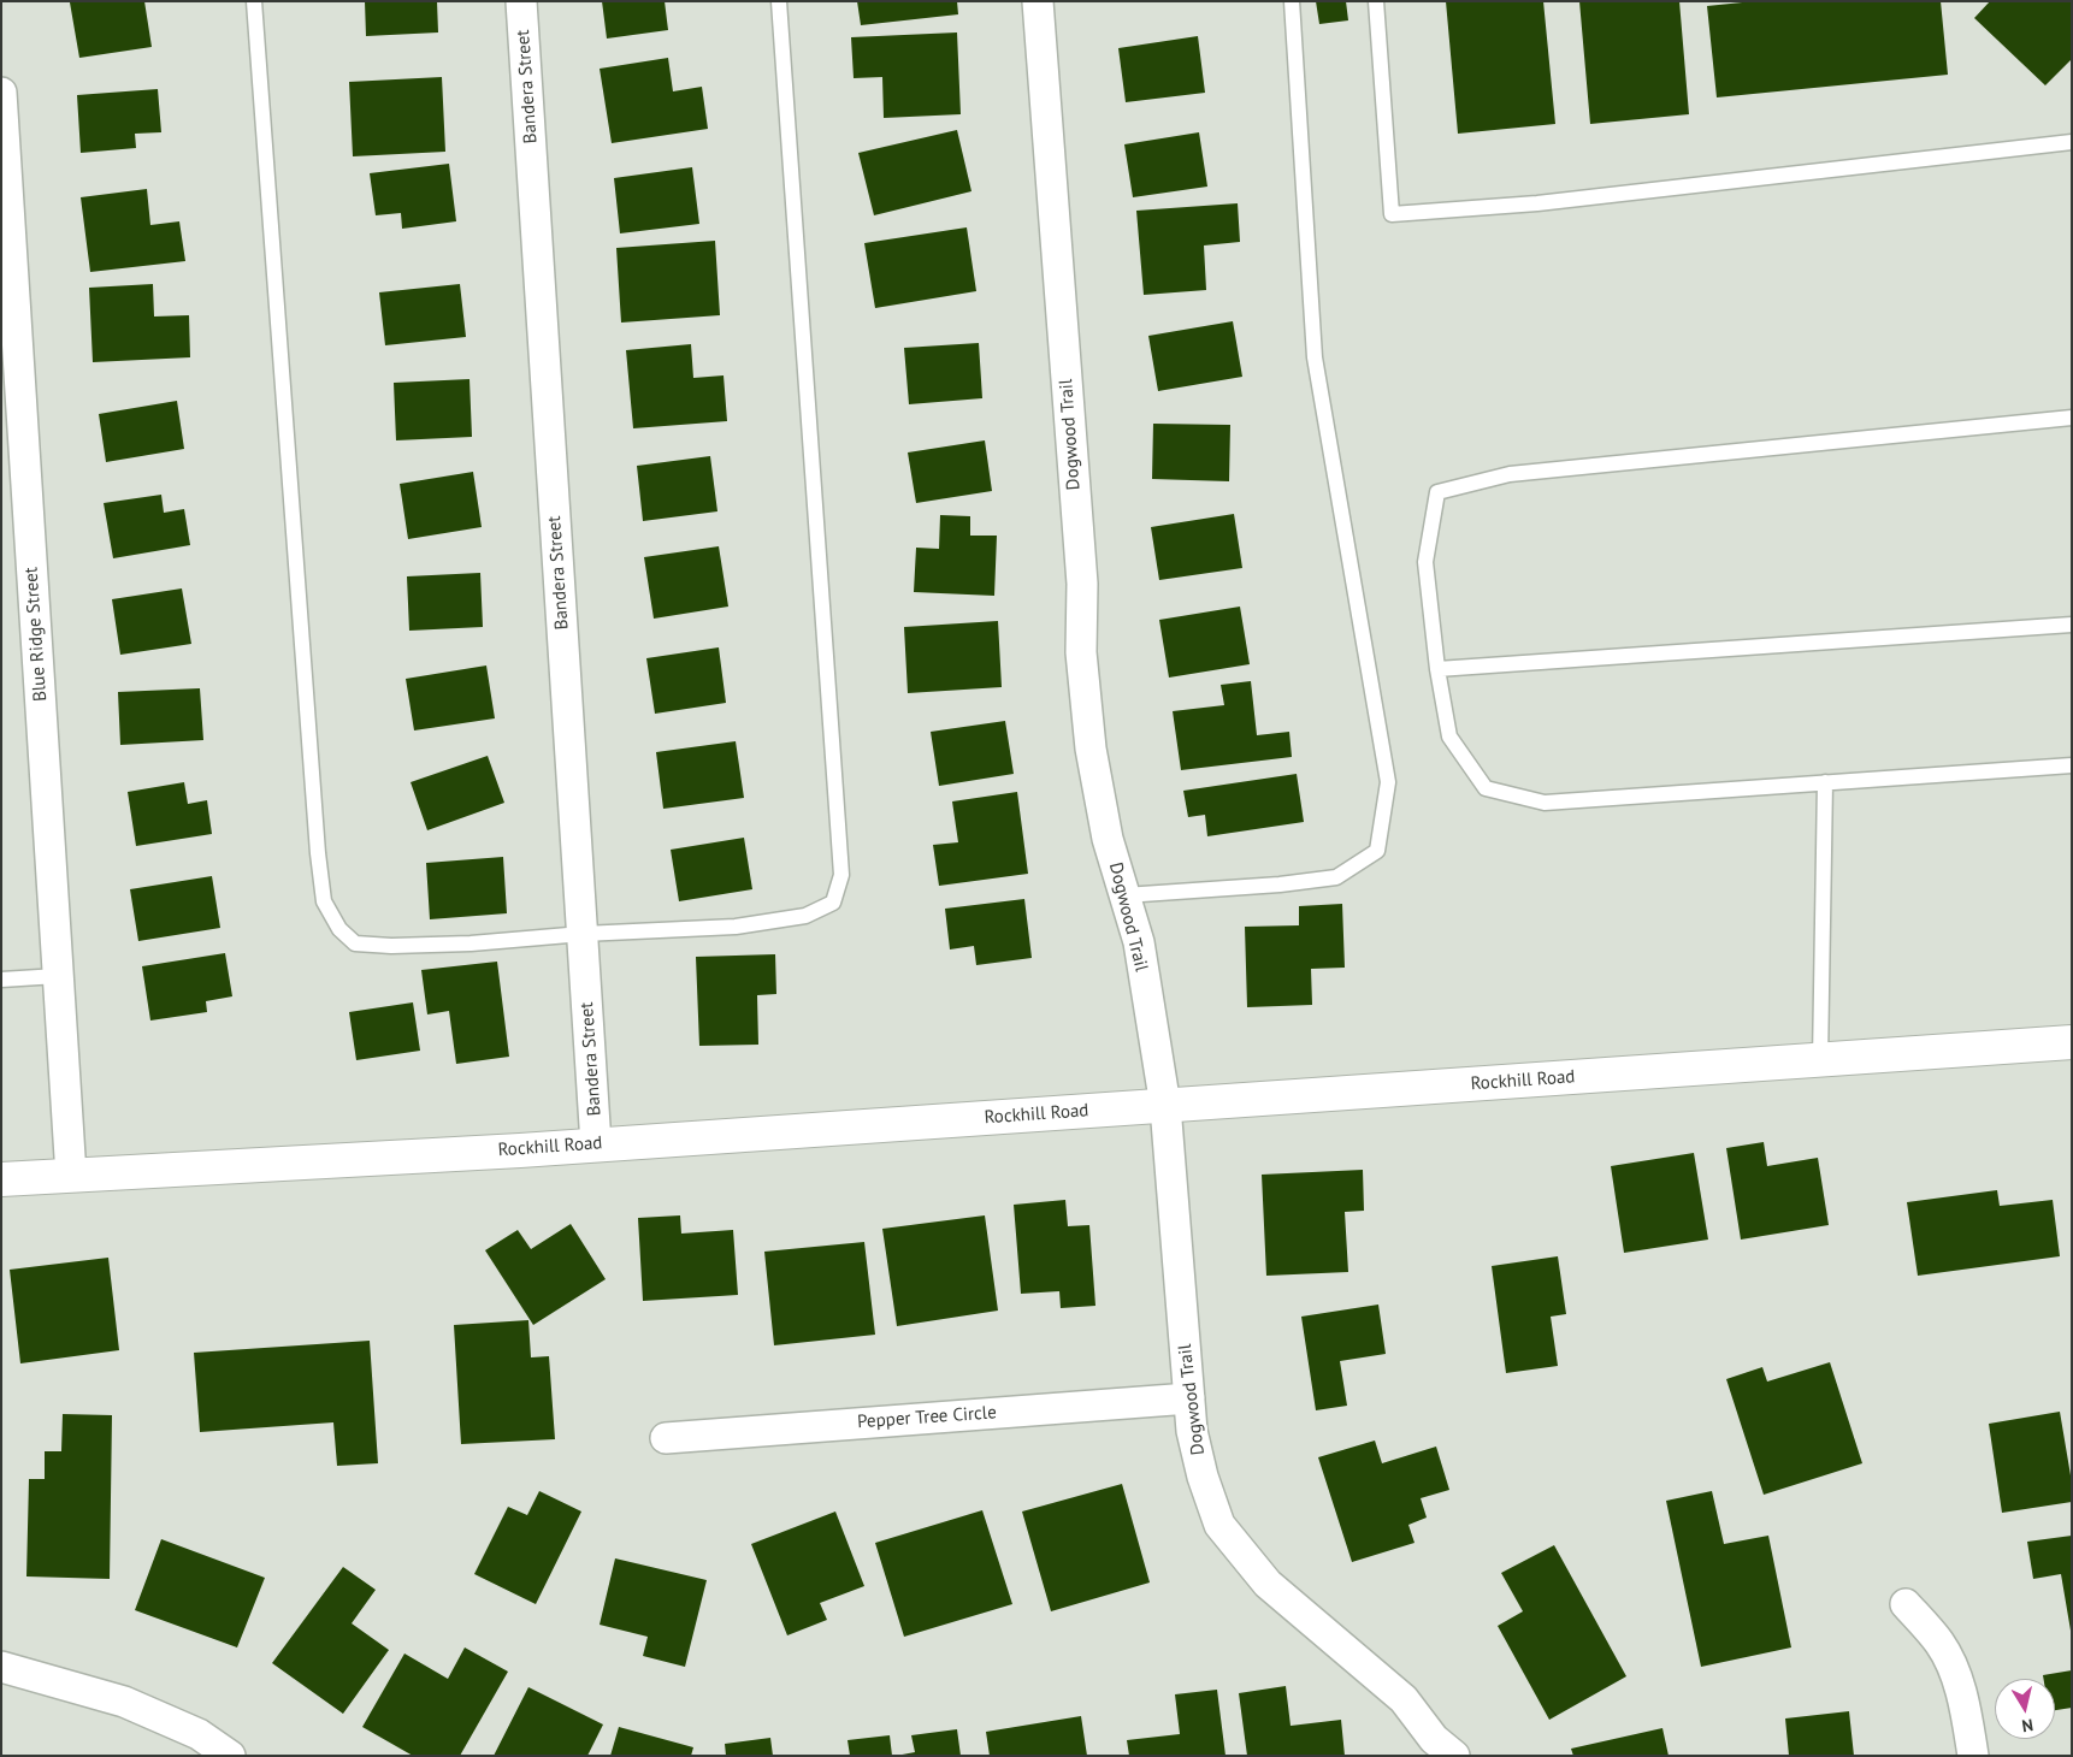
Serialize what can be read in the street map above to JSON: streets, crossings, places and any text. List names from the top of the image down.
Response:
{
  "streets": {
    "street": [
      "Bandera Street",
      "Dogwood Trail",
      "Blue Ridge Street",
      "Rockhill Road",
      "Pepper Tree Circle"
    ]
  },
  "crossings": [
    ["Bandera Street", "Rockhill Road"],
    ["Dogwood Trail", "Rockhill Road"],
    ["Dogwood Trail", "Pepper Tree Circle"],
    ["Blue Ridge Street", "Rockhill Road"]
  ],
  "north": "bottom"
}
